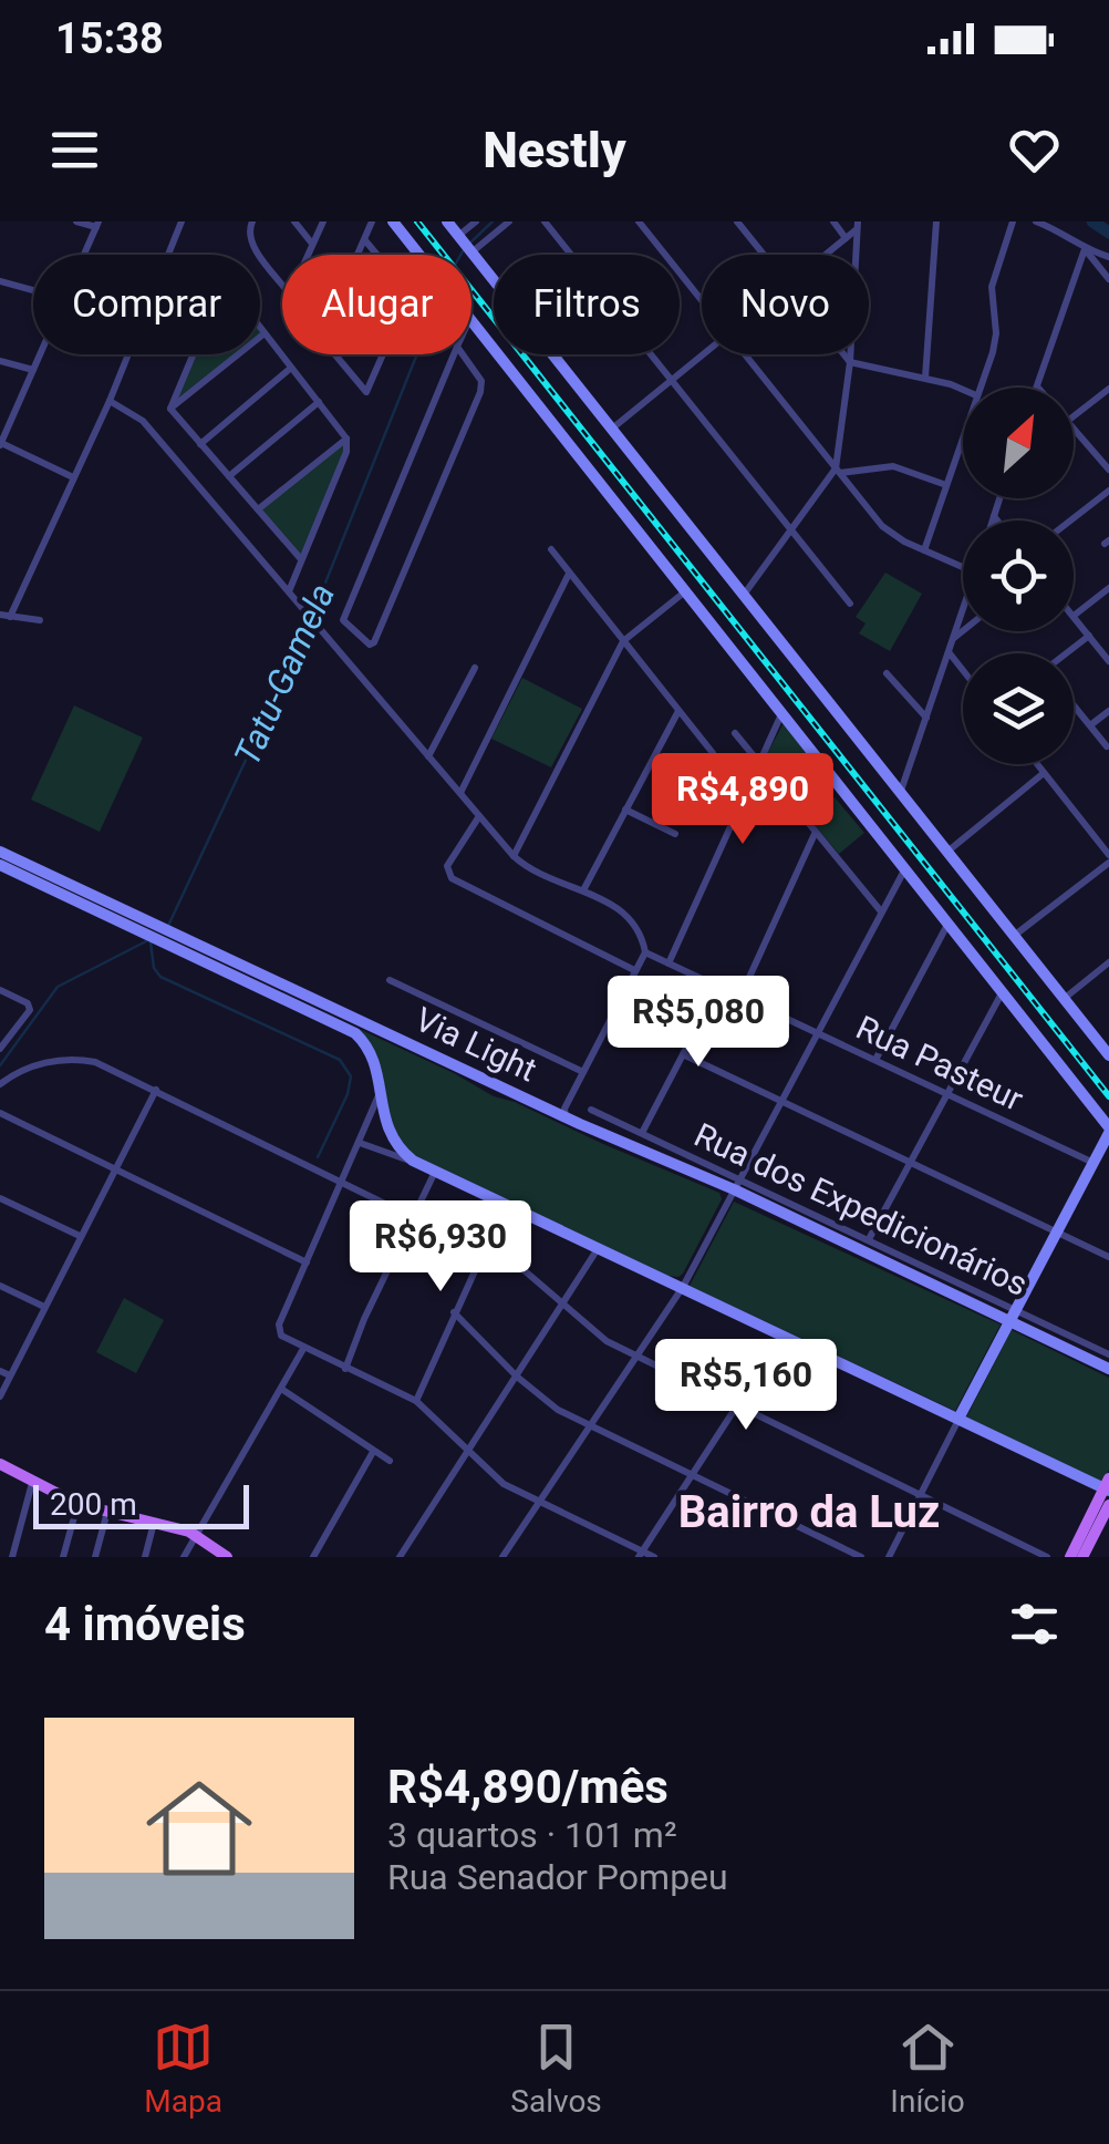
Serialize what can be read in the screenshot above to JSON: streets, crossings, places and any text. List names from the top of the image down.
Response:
{
  "streets": {
    "main road": ["Via Light"],
    "street": ["Rua Pasteur", "Rua dos Expedicionários"]
  },
  "crossings": [
    ["Via Light", "Rua dos Expedicionários"]
  ],
  "districts": ["Bairro da Luz"],
  "water": ["Tatu-Gamela"],
  "scale_bar": "200 m",
  "north": "top right",
  "page": {
    "status": "15:38",
    "header": "Nestly",
    "chip": [
      "Comprar",
      "Alugar",
      "Filtros",
      "Novo"
    ],
    "price": [
      "R$4,890",
      "R$5,080",
      "R$6,930",
      "R$5,160"
    ],
    "scale": "200 m",
    "heading": "4 imóveis",
    "list": [
      {
        "name": "R$4,890/mês",
        "note": "3 quartos · 101 m² · Rua Senador Pompeu"
      }
    ],
    "tabs": ["Mapa", "Salvos", "Início"]
  }
}
